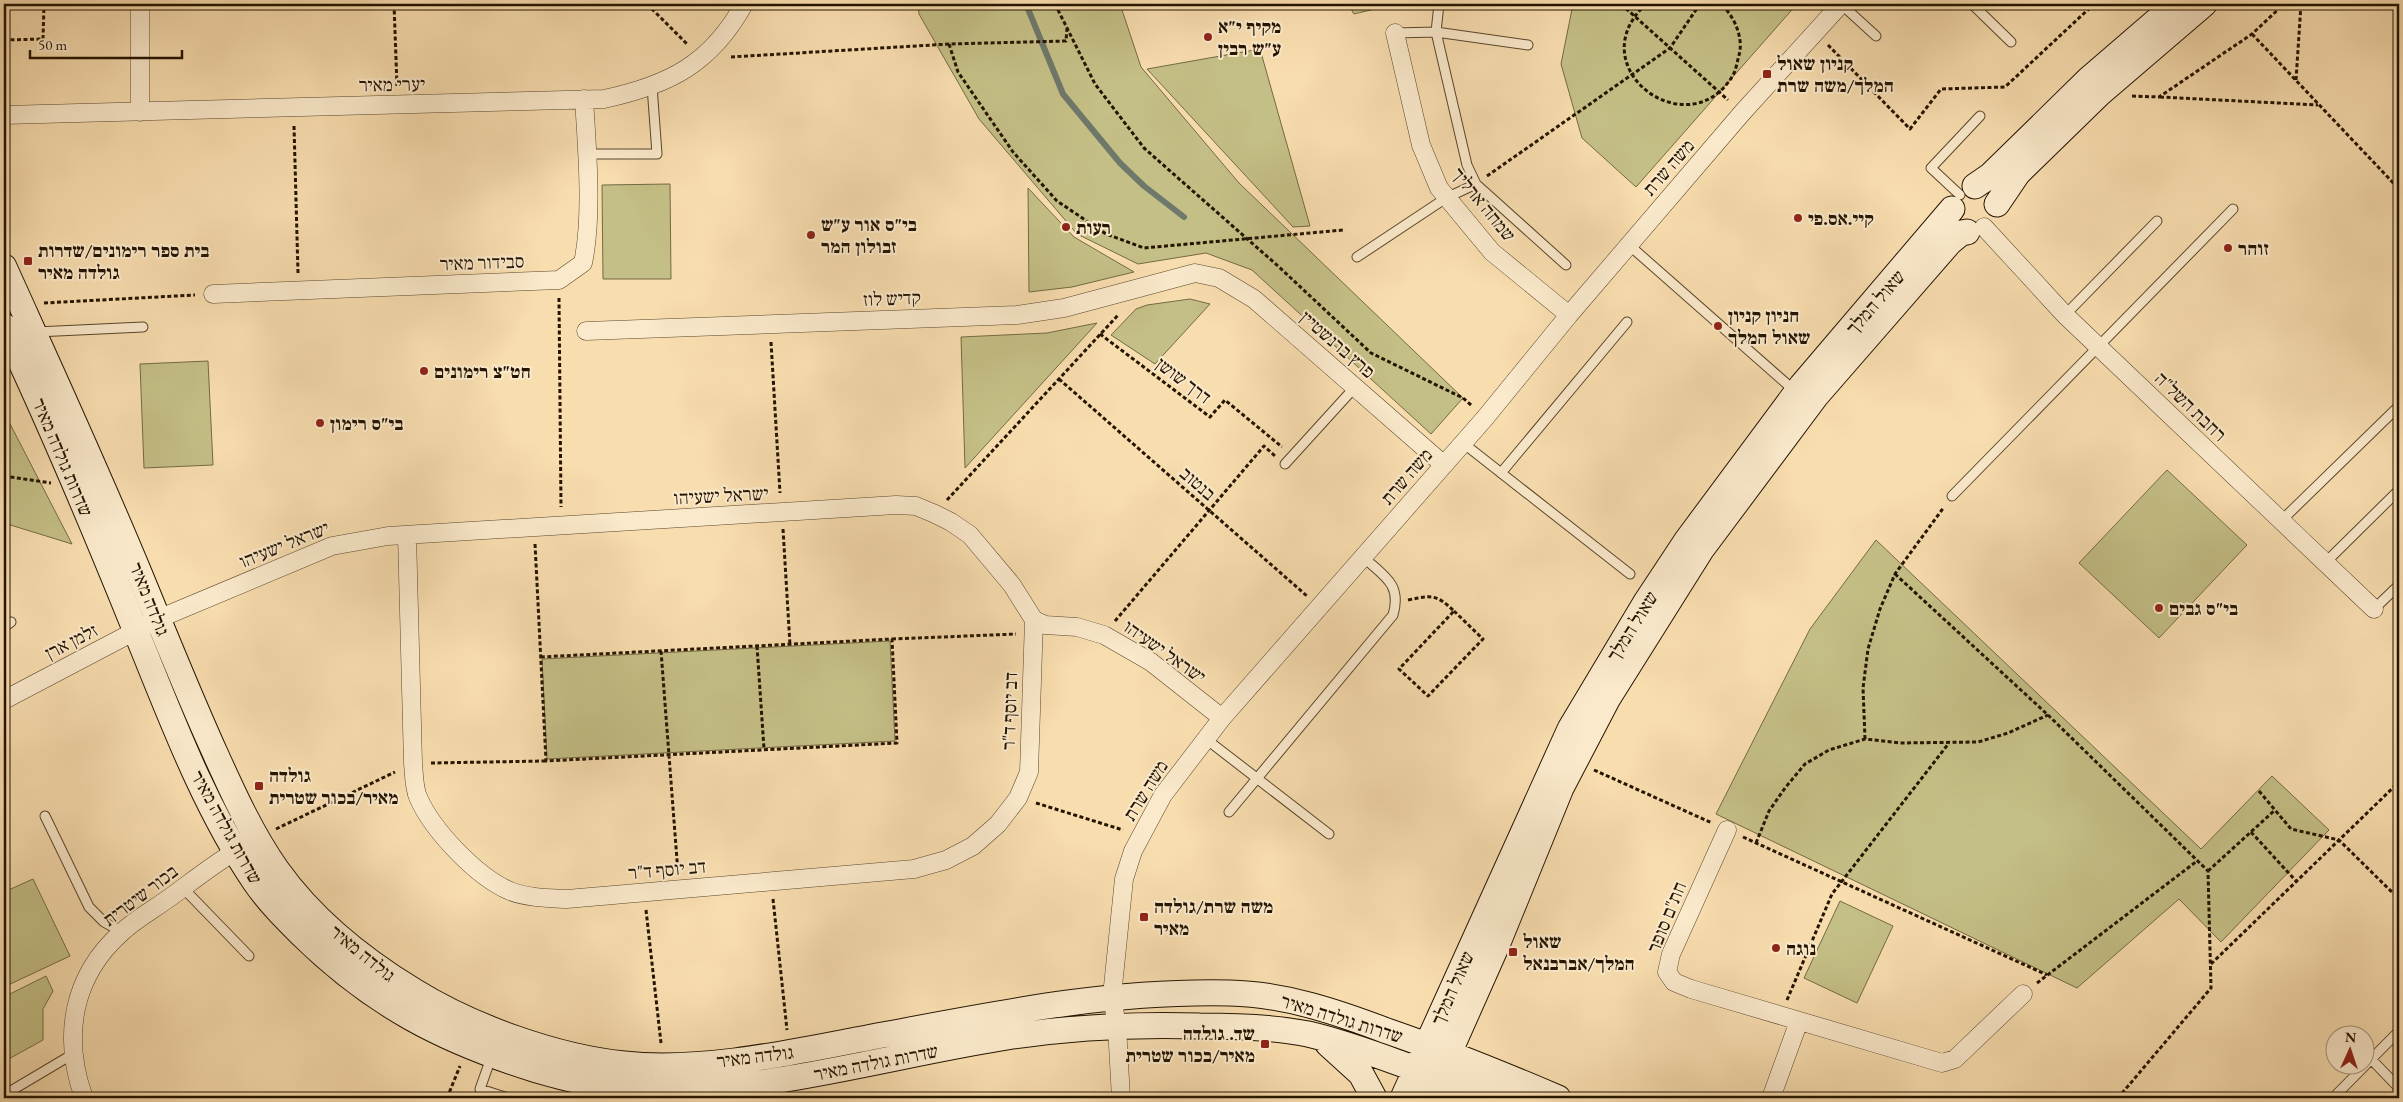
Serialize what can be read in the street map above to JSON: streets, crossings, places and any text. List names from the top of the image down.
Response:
{
  "streets": {
    "street": [
      "יערי מאיר",
      "משה שרת",
      "שמחה ארליך",
      "סבידור מאיר",
      "קדיש לוז",
      "שאול המלך",
      "פרץ ברנשטיין",
      "רחבת השל\"ה",
      "שדרות גולדה מאיר",
      "ישראל ישעיהו",
      "גולדה מאיר",
      "זלמן ארן",
      "דב יוסף ד\"ר",
      "בכור שיטרית",
      "חת\"ם סופר"
    ],
    "path": ["דרך שושן", "בנטוב"]
  },
  "crossings": [
    ["משה שרת", "שמחה ארליך"],
    ["משה שרת", "פרץ ברנשטיין"],
    ["משה שרת", "שדרות גולדה מאיר"],
    ["משה שרת", "בנטוב"],
    ["משה שרת", "ישראל ישעיהו"],
    ["משה שרת", "גולדה מאיר"],
    ["קדיש לוז", "פרץ ברנשטיין"],
    ["שאול המלך", "רחבת השל\"ה"],
    ["שאול המלך", "שדרות גולדה מאיר"],
    ["שדרות גולדה מאיר", "גולדה מאיר"],
    ["שדרות גולדה מאיר", "זלמן ארן"],
    ["שדרות גולדה מאיר", "בכור שיטרית"],
    ["ישראל ישעיהו", "גולדה מאיר"],
    ["ישראל ישעיהו", "זלמן ארן"],
    ["ישראל ישעיהו", "דב יוסף ד\"ר"],
    ["גולדה מאיר", "זלמן ארן"],
    ["גולדה מאיר", "בכור שיטרית"]
  ],
  "places": {
    "other": [
      "מקיף י\"א ע\"ש רבין",
      "קיי.אס.פי",
      "רעות",
      "בי\"ס אור ע\"ש זבולון המר",
      "זוהר",
      "חניון קניון שאול המלך",
      "חט\"צ רימונים",
      "בי\"ס רימון",
      "בי\"ס גבים",
      "נוגה"
    ],
    "transit": [
      "קניון שאול המלך/משה שרת",
      "בית ספר רימונים/שדרות גולדה מאיר",
      "גולדה מאיר/בכור שטרית",
      "משה שרת/גולדה מאיר",
      "שאול המלך/אברבנאל",
      "שד. גולדה מאיר/בכור שטרית"
    ]
  },
  "scale_bar": "50 m",
  "north": "top"
}
